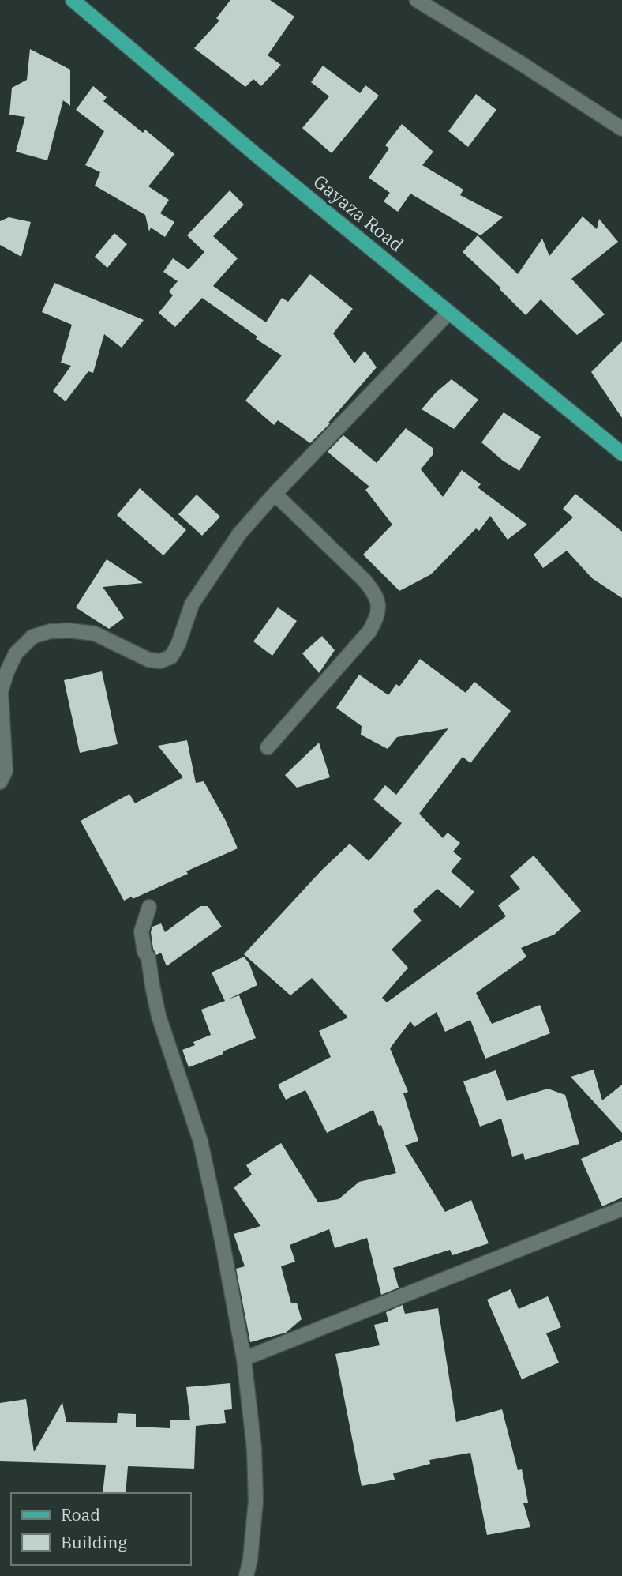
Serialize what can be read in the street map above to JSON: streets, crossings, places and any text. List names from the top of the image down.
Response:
{
  "streets": {
    "main road": ["Gayaza Road"]
  },
  "legend": ["Road", "Building"]
}
